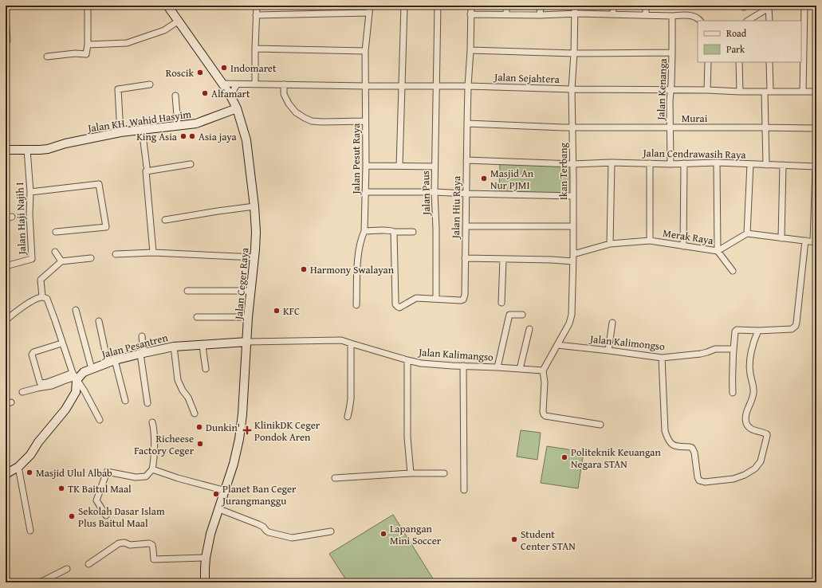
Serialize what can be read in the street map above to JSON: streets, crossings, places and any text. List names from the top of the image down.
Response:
{
  "streets": {
    "main road": ["Jalan KH. Wahid Hasyim", "Jalan Ceger Raya", "Jalan Pesantren"],
    "street": [
      "Jalan Sejahtera",
      "Jalan Kenanga",
      "Murai",
      "Jalan Cendrawasih Raya",
      "Jalan Pesut Raya",
      "Ikan Terbang",
      "Jalan Paus",
      "Jalan Hiu Raya",
      "Jalan Haji Najih I",
      "Merak Raya",
      "Jalan Kalimongso",
      "Jalan Kalimangso"
    ]
  },
  "crossings": [
    ["Jalan Sejahtera", "Jalan Kenanga"],
    ["Jalan Sejahtera", "Jalan Pesut Raya"],
    ["Jalan Sejahtera", "Ikan Terbang"],
    ["Jalan Sejahtera", "Jalan Paus"],
    ["Jalan Sejahtera", "Jalan Hiu Raya"],
    ["Jalan Sejahtera", "Jalan Ceger Raya"],
    ["Jalan Kenanga", "Murai"],
    ["Jalan Kenanga", "Jalan Cendrawasih Raya"],
    ["Murai", "Ikan Terbang"],
    ["Murai", "Jalan Hiu Raya"],
    ["Jalan KH. Wahid Hasyim", "Jalan Haji Najih I"],
    ["Jalan KH. Wahid Hasyim", "Jalan Ceger Raya"],
    ["Jalan Cendrawasih Raya", "Ikan Terbang"],
    ["Jalan Cendrawasih Raya", "Jalan Hiu Raya"],
    ["Ikan Terbang", "Merak Raya"],
    ["Jalan Paus", "Jalan Hiu Raya"],
    ["Jalan Ceger Raya", "Jalan Pesantren"],
    ["Jalan Ceger Raya", "Jalan Kalimangso"],
    ["Jalan Pesantren", "Jalan Kalimangso"]
  ],
  "places": {
    "other": [
      "Indomaret",
      "Roscik",
      "Alfamart",
      "King Asia",
      "Asia jaya",
      "Masjid An Nur PJMI",
      "Harmony Swalayan",
      "KFC",
      "Dunkin'",
      "Richeese Factory Ceger",
      "Politeknik Keuangan Negara STAN",
      "Masjid Ulul Albab",
      "TK Baitul Maal",
      "Planet Ban Ceger Jurangmanggu",
      "Sekolah Dasar Islam Plus Baitul Maal",
      "Lapangan Mini Soccer",
      "Student Center STAN"
    ],
    "health": ["KlinikDK Ceger Pondok Aren"]
  },
  "legend": ["Road", "Park"]
}
